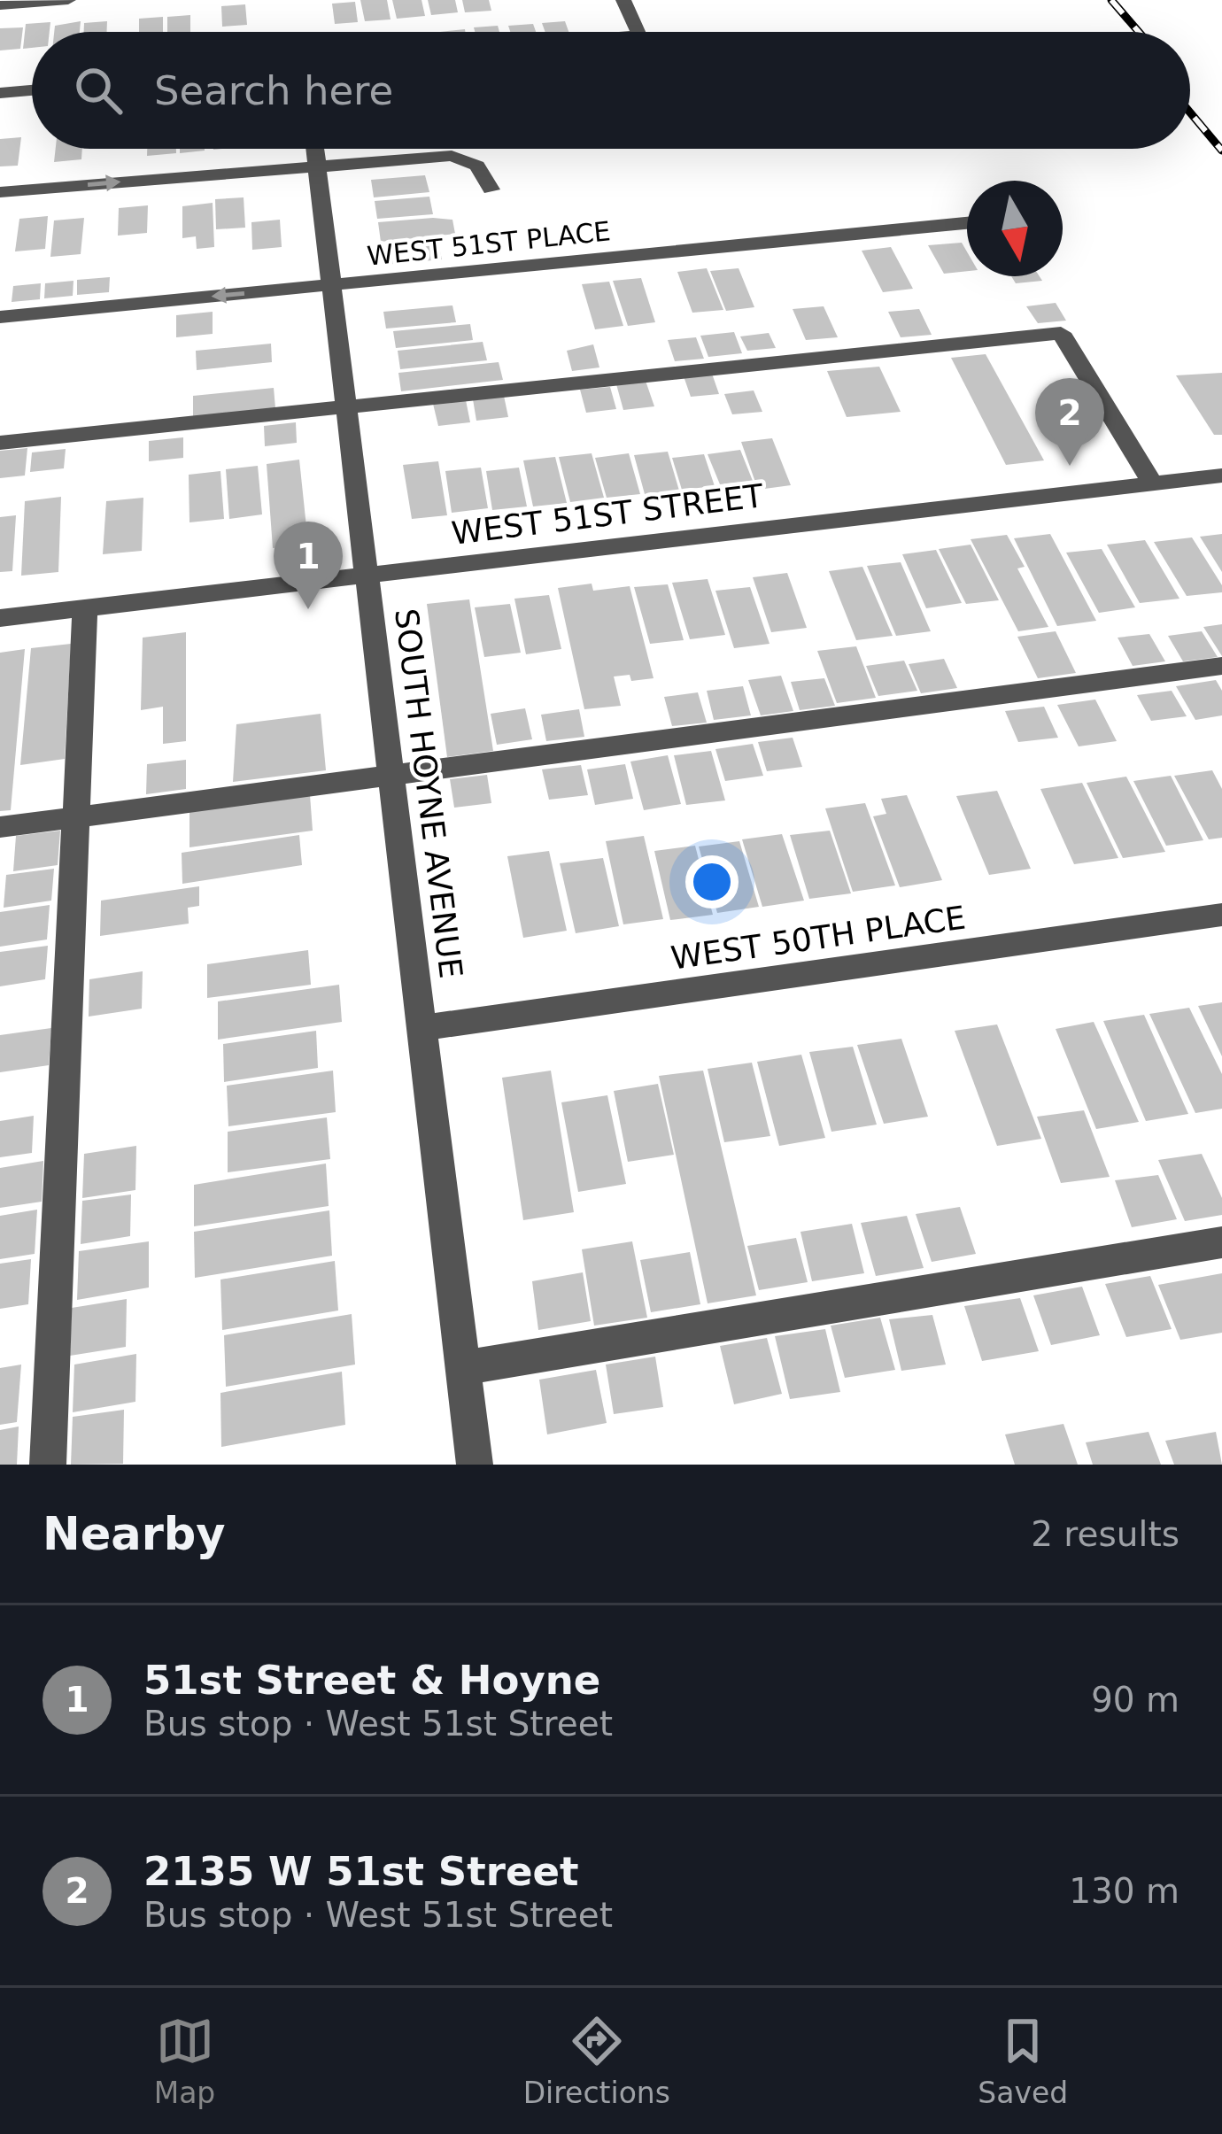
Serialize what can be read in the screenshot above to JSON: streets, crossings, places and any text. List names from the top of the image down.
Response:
{
  "streets": {
    "street": [
      "WEST 51ST PLACE",
      "WEST 51ST STREET",
      "SOUTH HOYNE AVENUE",
      "WEST 50TH PLACE"
    ]
  },
  "crossings": [
    ["WEST 51ST PLACE", "SOUTH HOYNE AVENUE"],
    ["WEST 51ST STREET", "SOUTH HOYNE AVENUE"],
    ["SOUTH HOYNE AVENUE", "WEST 50TH PLACE"]
  ],
  "north": "bottom",
  "page": {
    "search": "Search here",
    "pins": ["2", "1"],
    "heading": ["Nearby", "2 results"],
    "list": [
      {
        "mark": "1",
        "name": "51st Street & Hoyne",
        "note": "Bus stop · West 51st Street",
        "value": "90 m"
      },
      {
        "mark": "2",
        "name": "2135 W 51st Street",
        "note": "Bus stop · West 51st Street",
        "value": "130 m"
      }
    ],
    "nav": ["Map", "Directions", "Saved"]
  }
}
